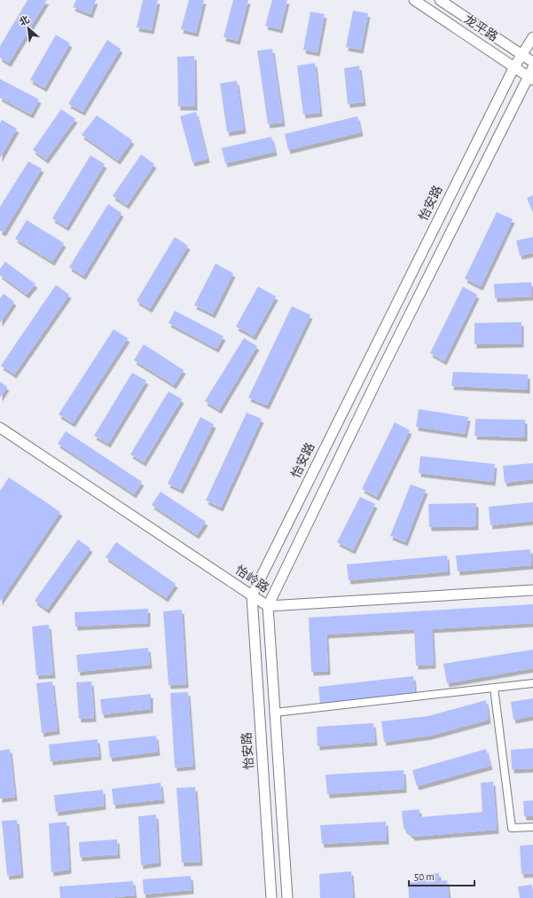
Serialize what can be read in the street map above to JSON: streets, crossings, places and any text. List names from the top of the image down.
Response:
{
  "streets": {
    "street": ["龙平路", "怡安路", "怡岭路"]
  },
  "crossings": [
    ["龙平路", "怡安路"],
    ["怡安路", "怡岭路"]
  ],
  "scale_bar": "50 m",
  "north": "top left"
}
